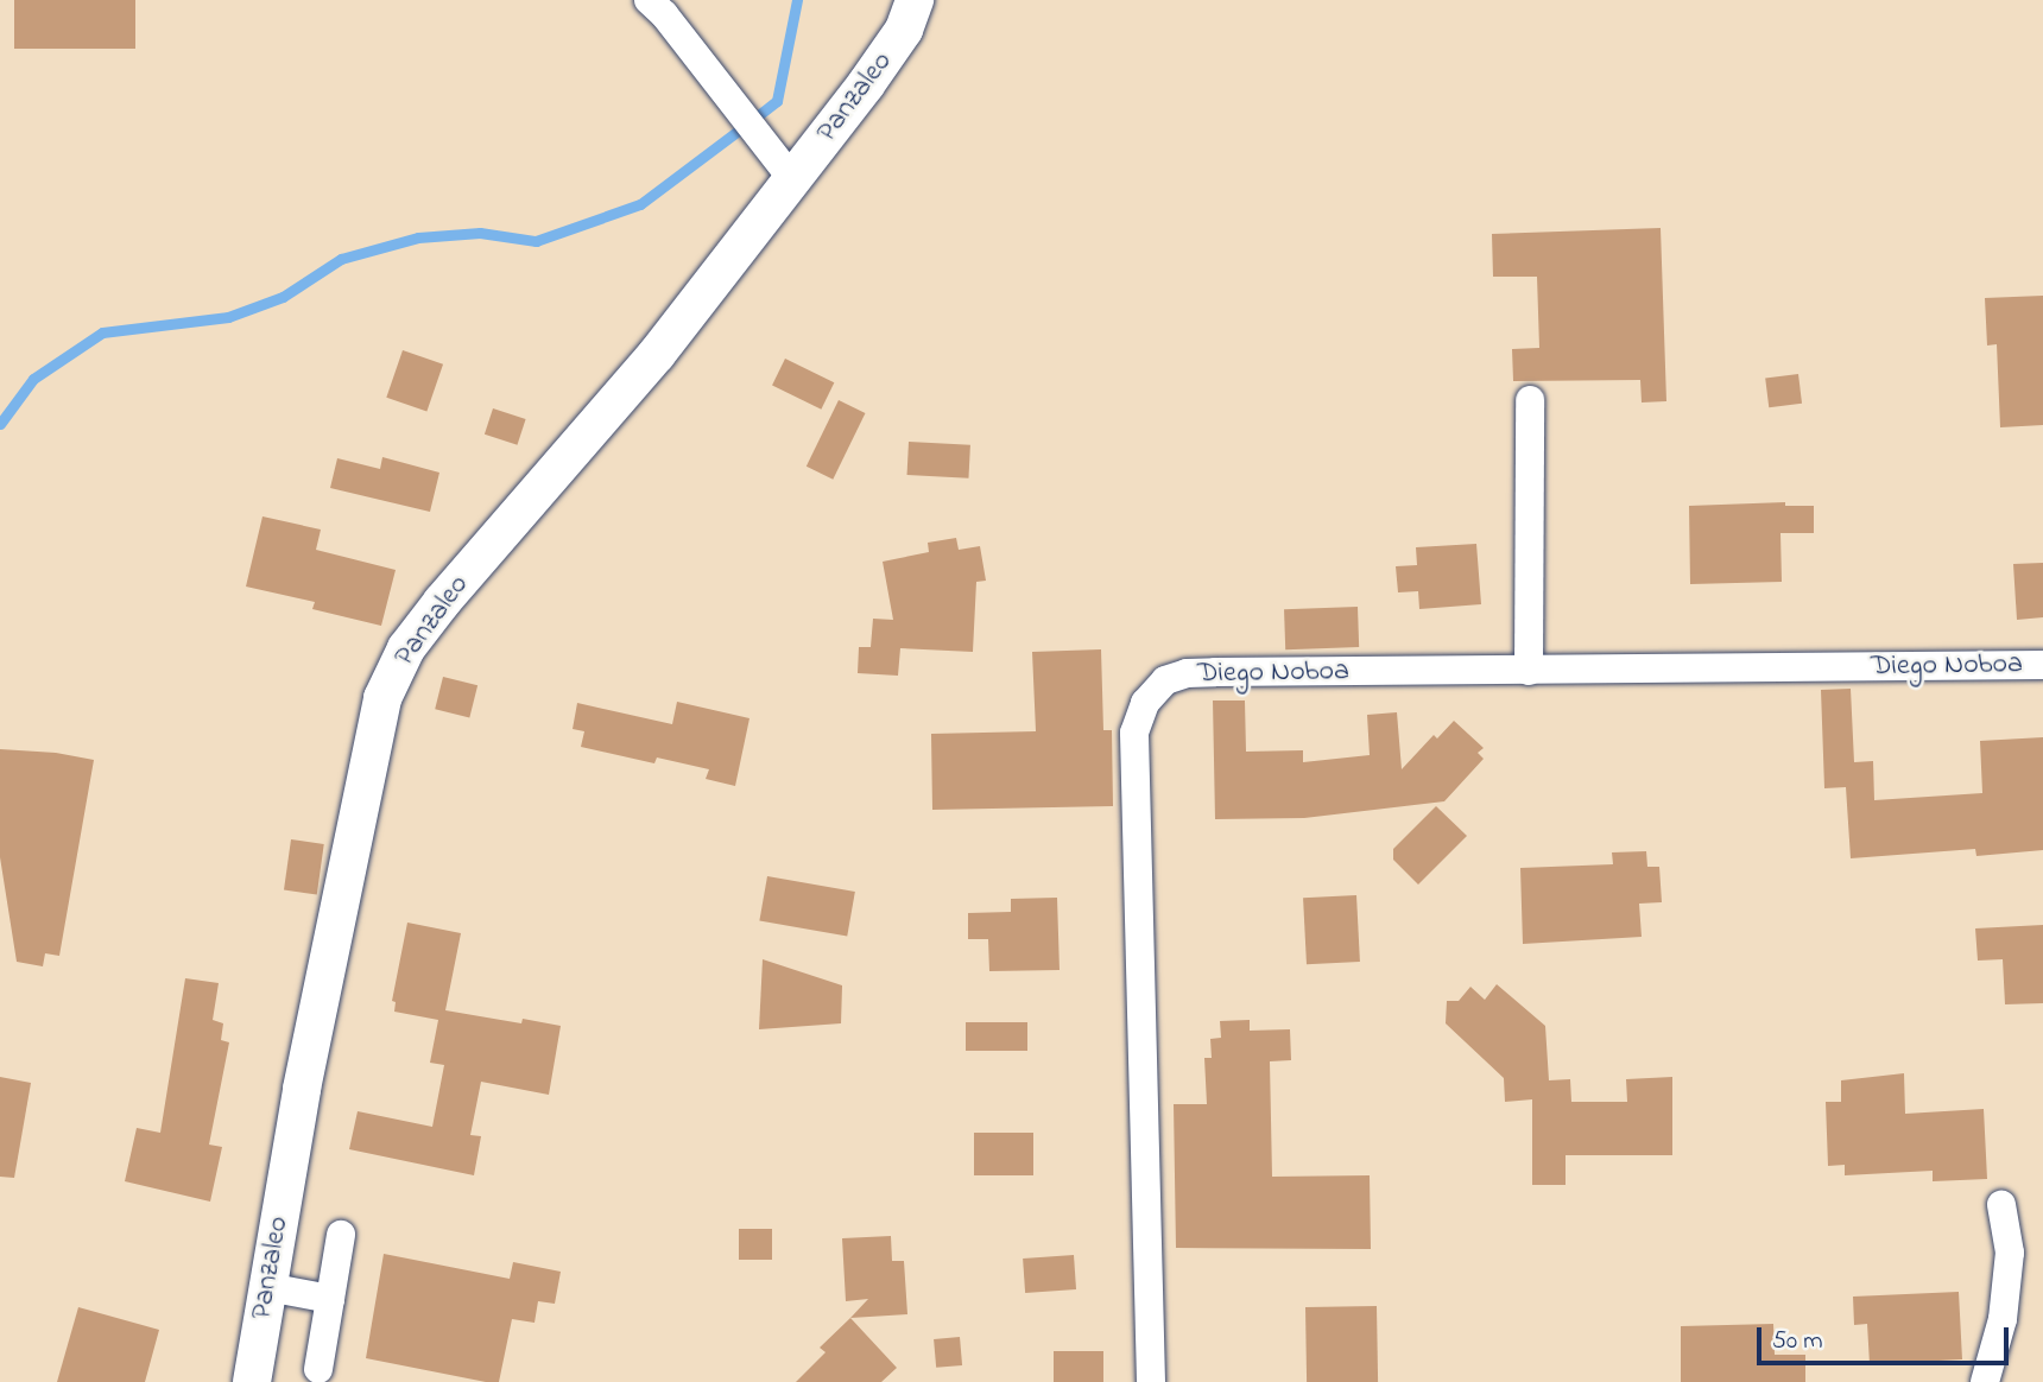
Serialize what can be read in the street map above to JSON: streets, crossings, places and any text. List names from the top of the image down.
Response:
{
  "streets": {
    "street": ["Panzaleo", "Diego Noboa"]
  },
  "scale_bar": "50 m"
}
